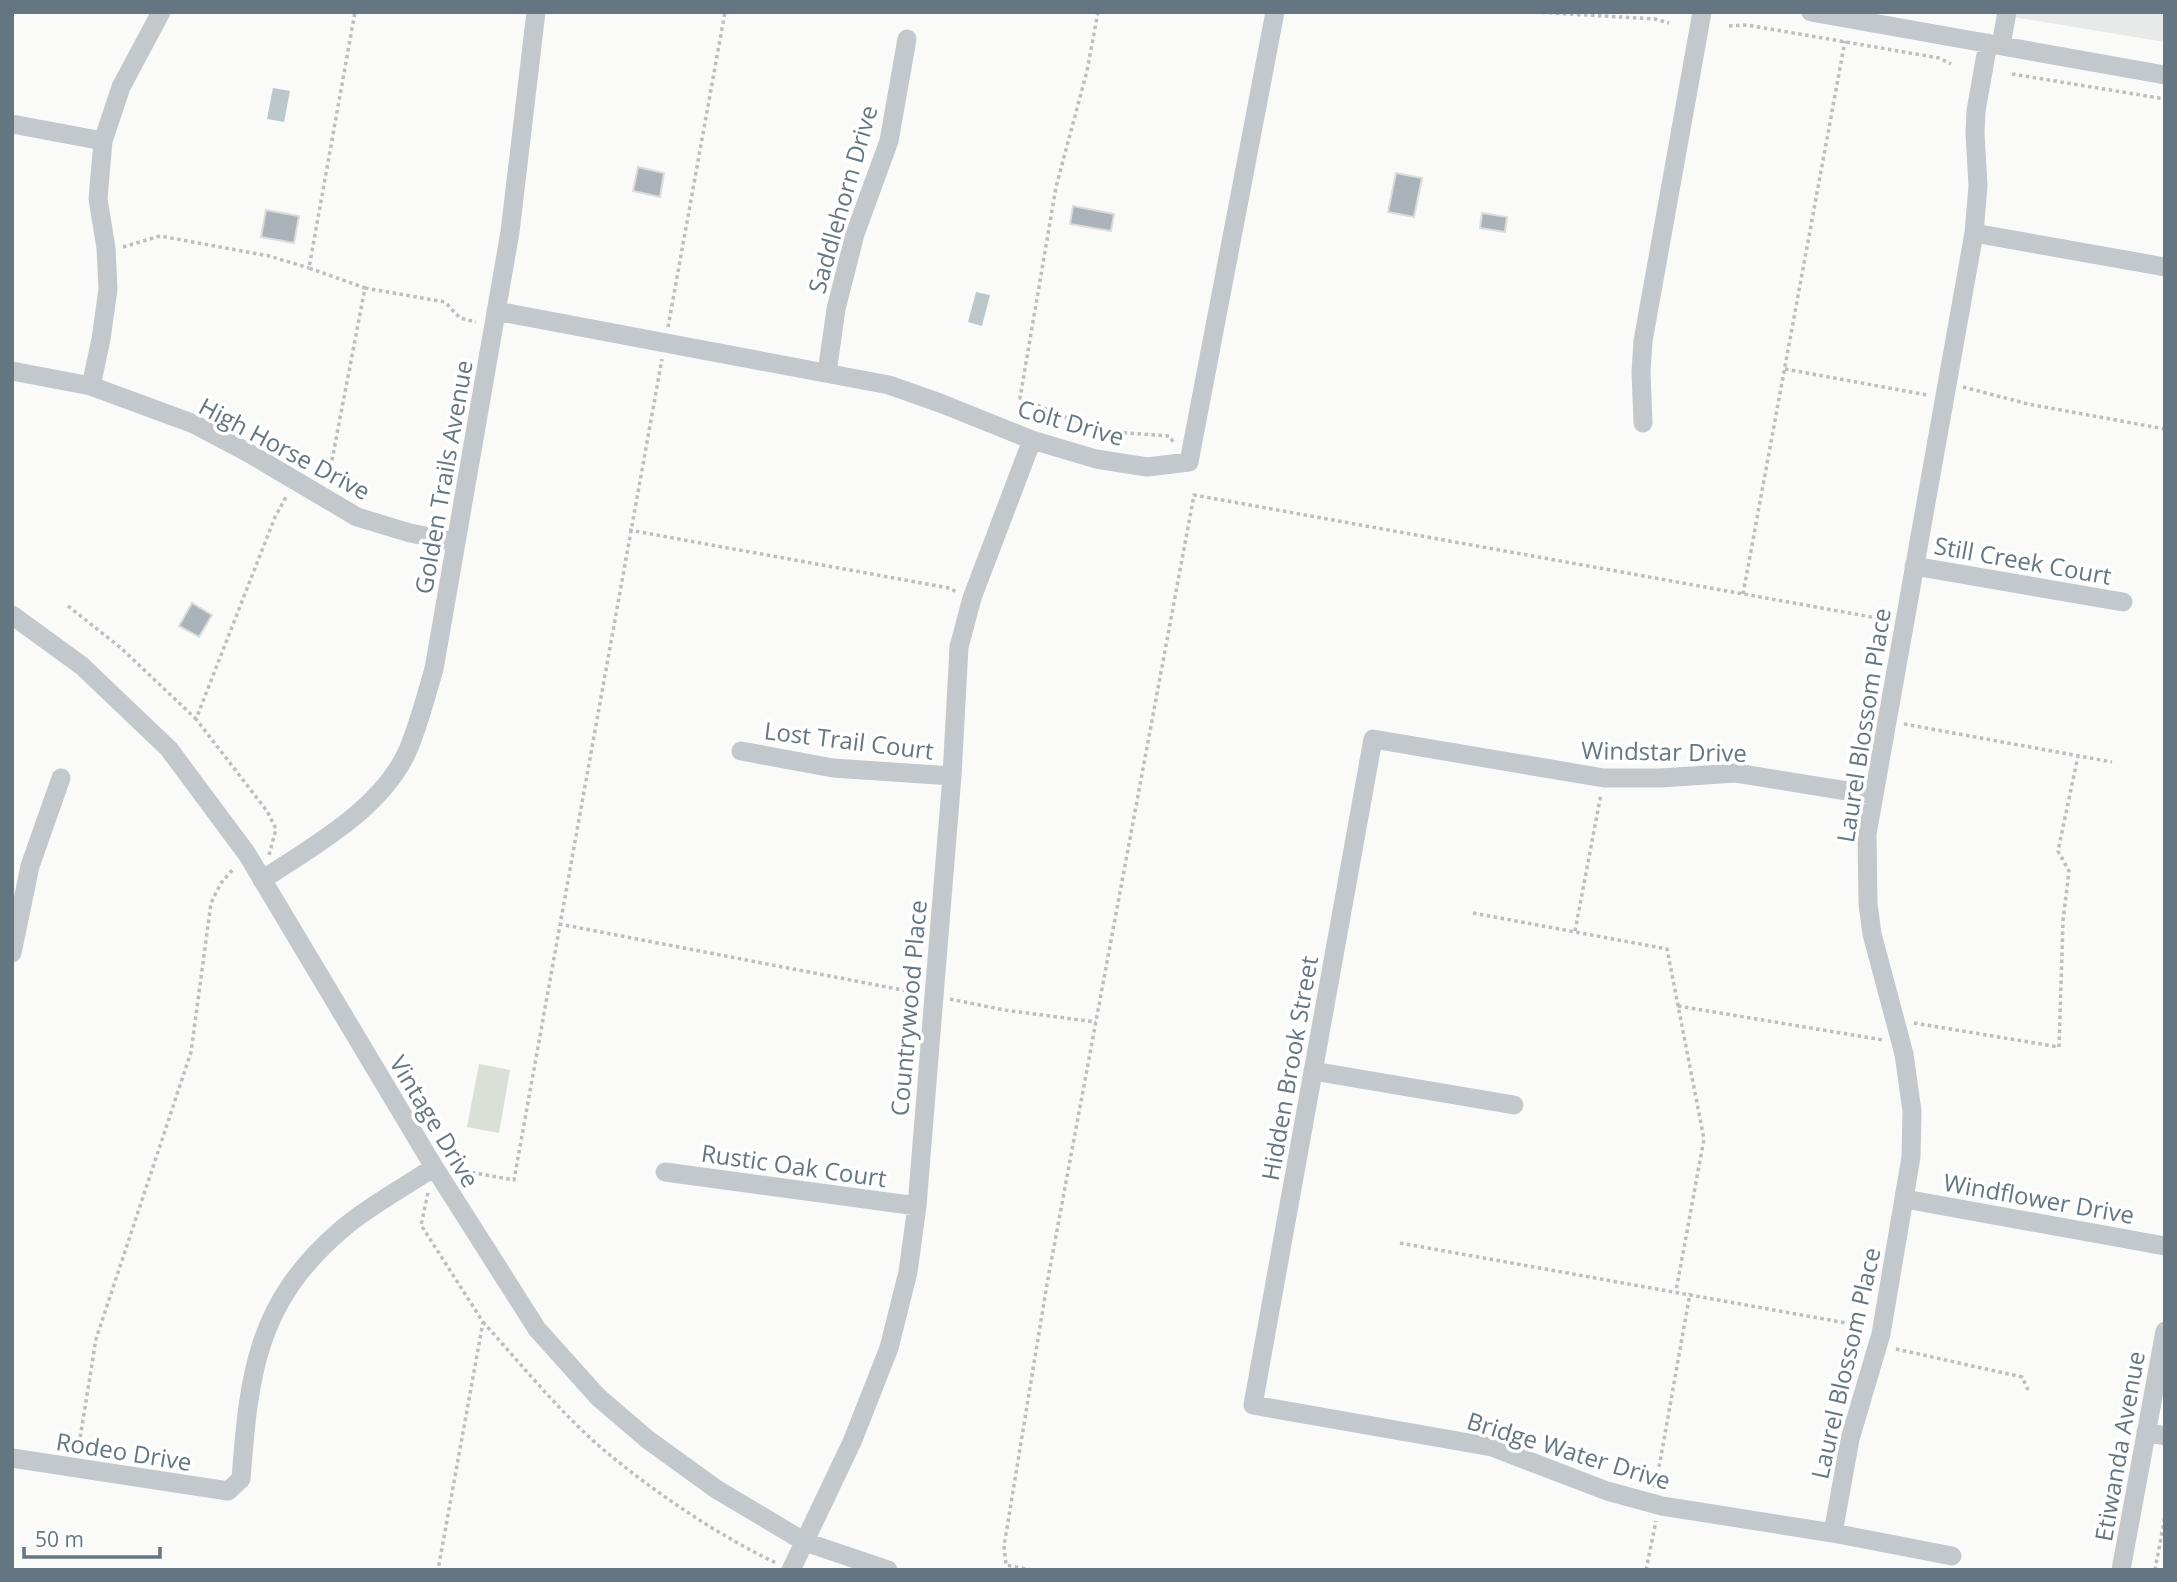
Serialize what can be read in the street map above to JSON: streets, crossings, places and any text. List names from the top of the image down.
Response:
{
  "streets": {
    "street": [
      "Saddlehorn Drive",
      "Colt Drive",
      "High Horse Drive",
      "Golden Trails Avenue",
      "Still Creek Court",
      "Laurel Blossom Place",
      "Lost Trail Court",
      "Windstar Drive",
      "Countrywood Place",
      "Hidden Brook Street",
      "Vintage Drive",
      "Rustic Oak Court",
      "Windflower Drive",
      "Etiwanda Avenue",
      "Bridge Water Drive",
      "Rodeo Drive"
    ]
  },
  "crossings": [
    ["Saddlehorn Drive", "Colt Drive"],
    ["Colt Drive", "Golden Trails Avenue"],
    ["Colt Drive", "Countrywood Place"],
    ["High Horse Drive", "Golden Trails Avenue"],
    ["Golden Trails Avenue", "Vintage Drive"],
    ["Still Creek Court", "Laurel Blossom Place"],
    ["Laurel Blossom Place", "Windstar Drive"],
    ["Laurel Blossom Place", "Windflower Drive"],
    ["Laurel Blossom Place", "Bridge Water Drive"],
    ["Lost Trail Court", "Countrywood Place"],
    ["Windstar Drive", "Hidden Brook Street"],
    ["Countrywood Place", "Vintage Drive"],
    ["Countrywood Place", "Rustic Oak Court"],
    ["Hidden Brook Street", "Bridge Water Drive"],
    ["Vintage Drive", "Rodeo Drive"]
  ],
  "scale_bar": "50 m"
}
